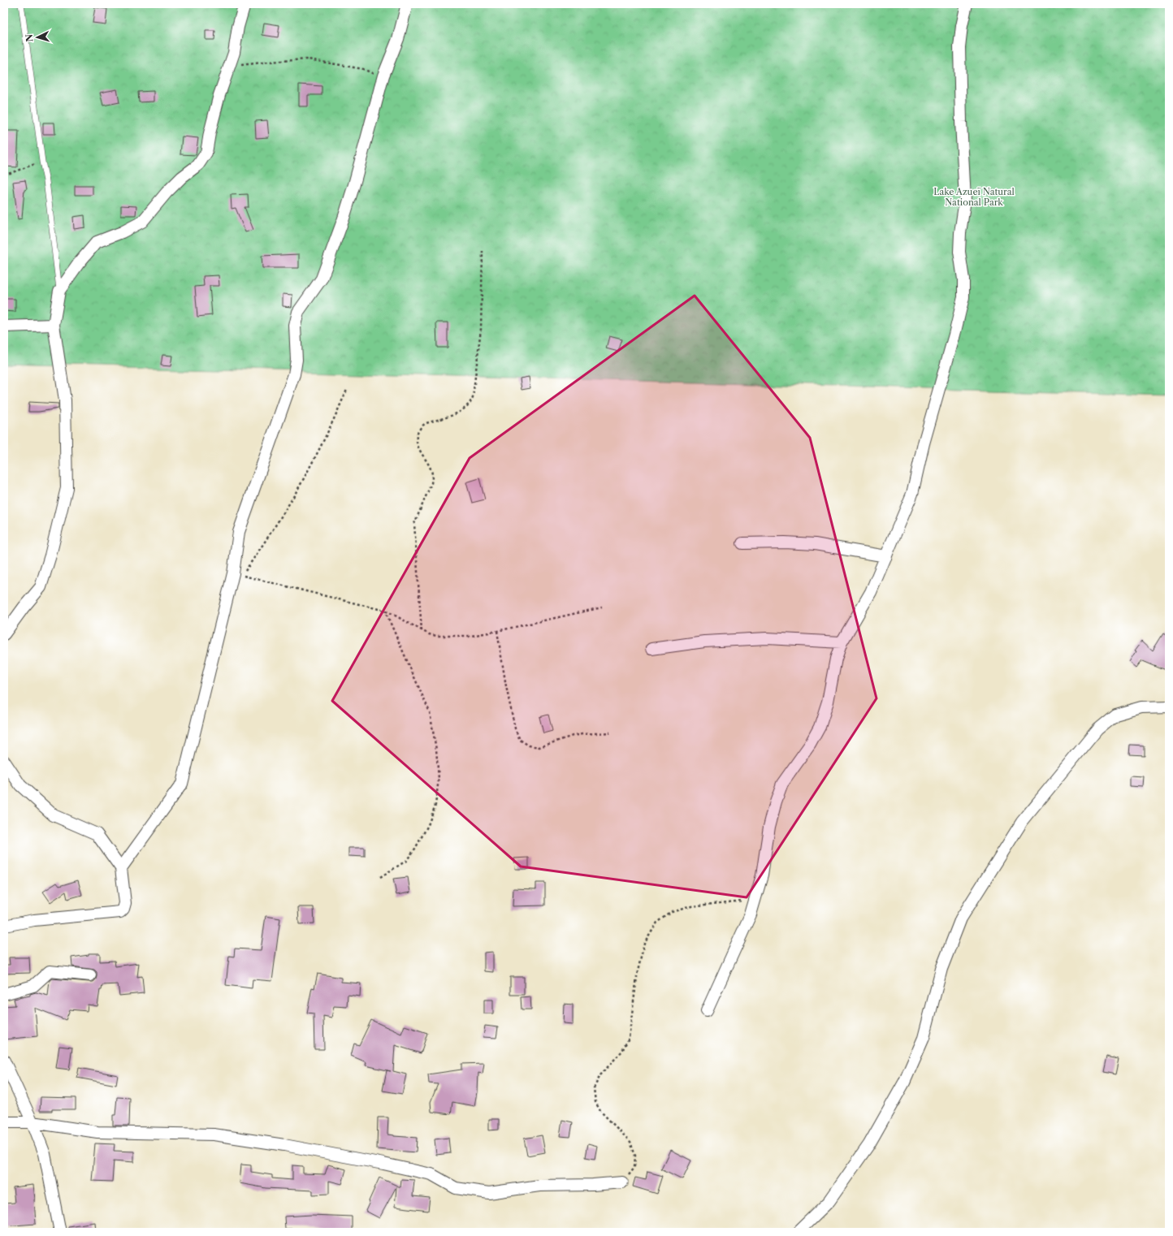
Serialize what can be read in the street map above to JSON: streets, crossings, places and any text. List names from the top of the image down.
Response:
{
  "parks": ["Lake Azueï Natural National Park"],
  "north": "left"
}
